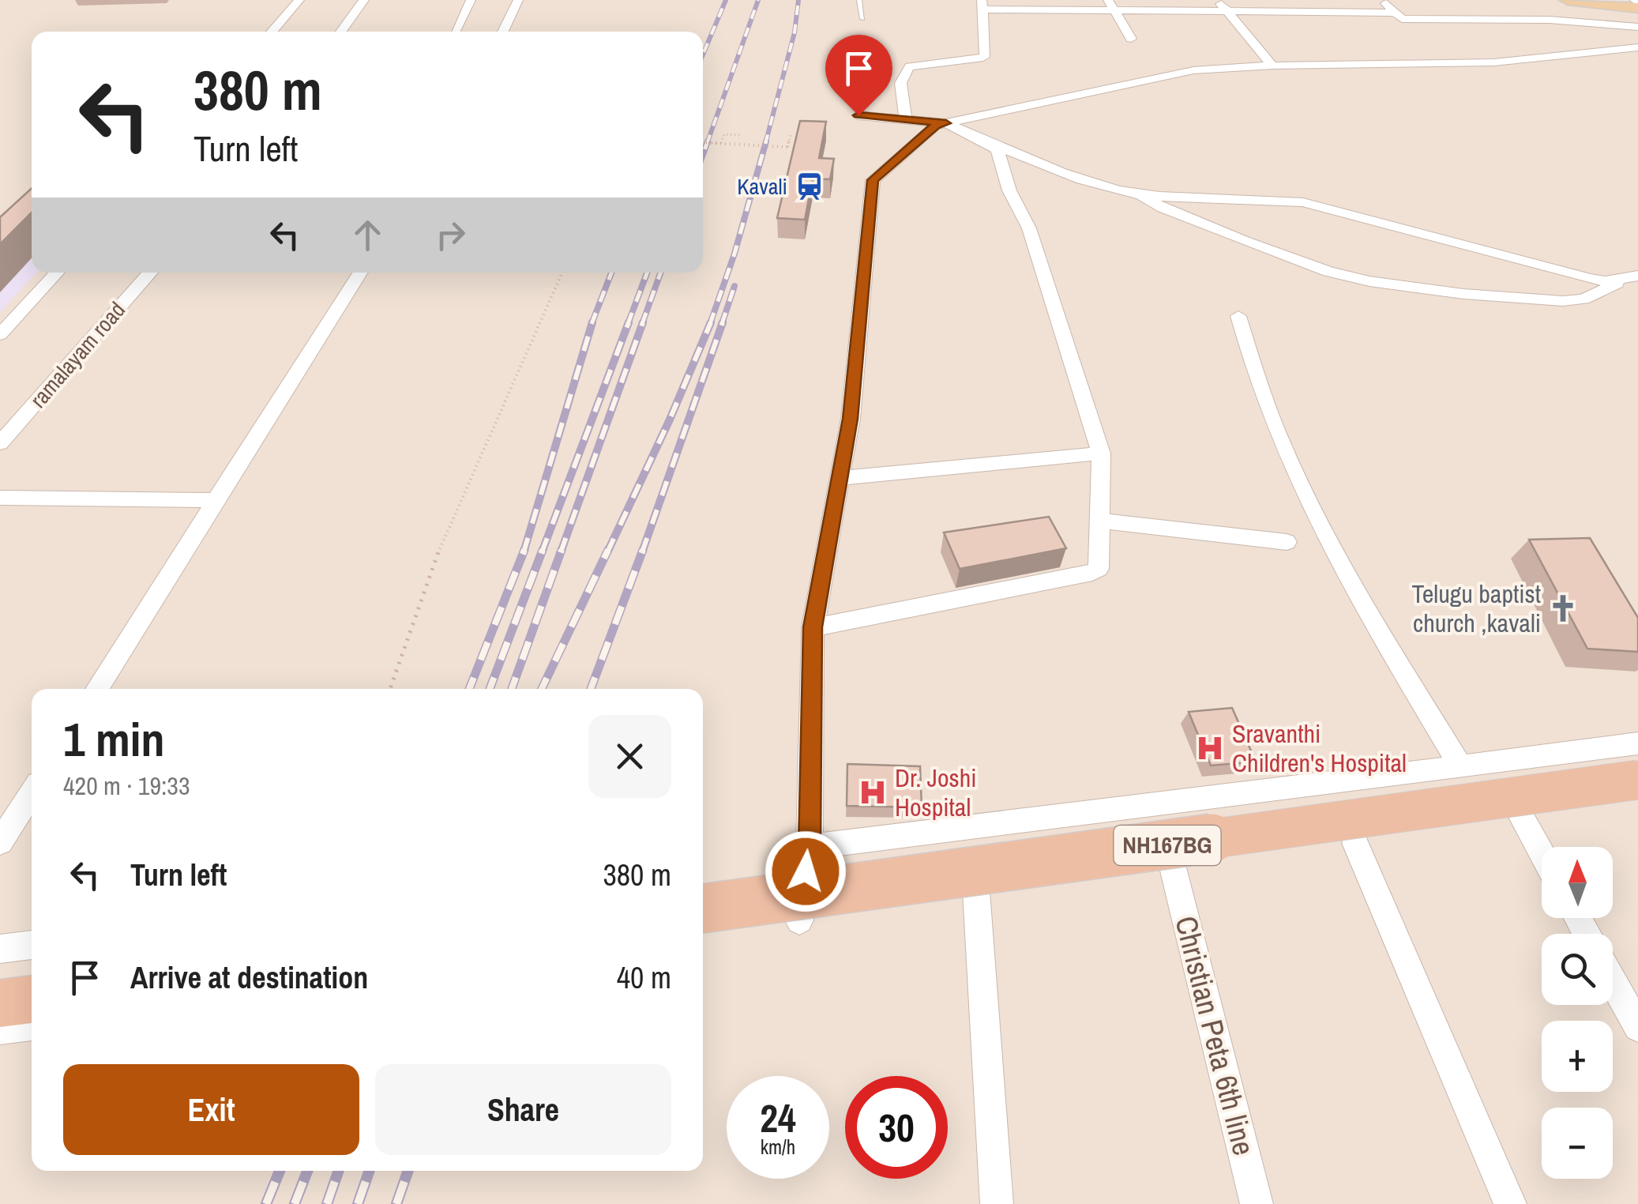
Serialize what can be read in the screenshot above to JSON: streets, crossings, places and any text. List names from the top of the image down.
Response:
{
  "streets": {
    "highway": ["NH167BG"],
    "street": ["ramalayam road", "Christian Peta 6th line"]
  },
  "places": {
    "station": ["Kavali"],
    "church": ["Telugu baptist church ,kavali"],
    "hospital": ["Sravanthi Children's Hospital", "Dr. Joshi Hospital"]
  },
  "north": "top",
  "page": {
    "turn": ["380 m", "Turn left"],
    "heading": ["1 min", "420 m · 19:33"],
    "list": [
      {
        "name": "Turn left",
        "value": "380 m"
      },
      {
        "name": "Arrive at destination",
        "value": "40 m"
      }
    ],
    "map_buttons": ["+", "−"],
    "buttons": ["Exit", "Share"],
    "speed": "24 km/h",
    "limit": "30"
  }
}
